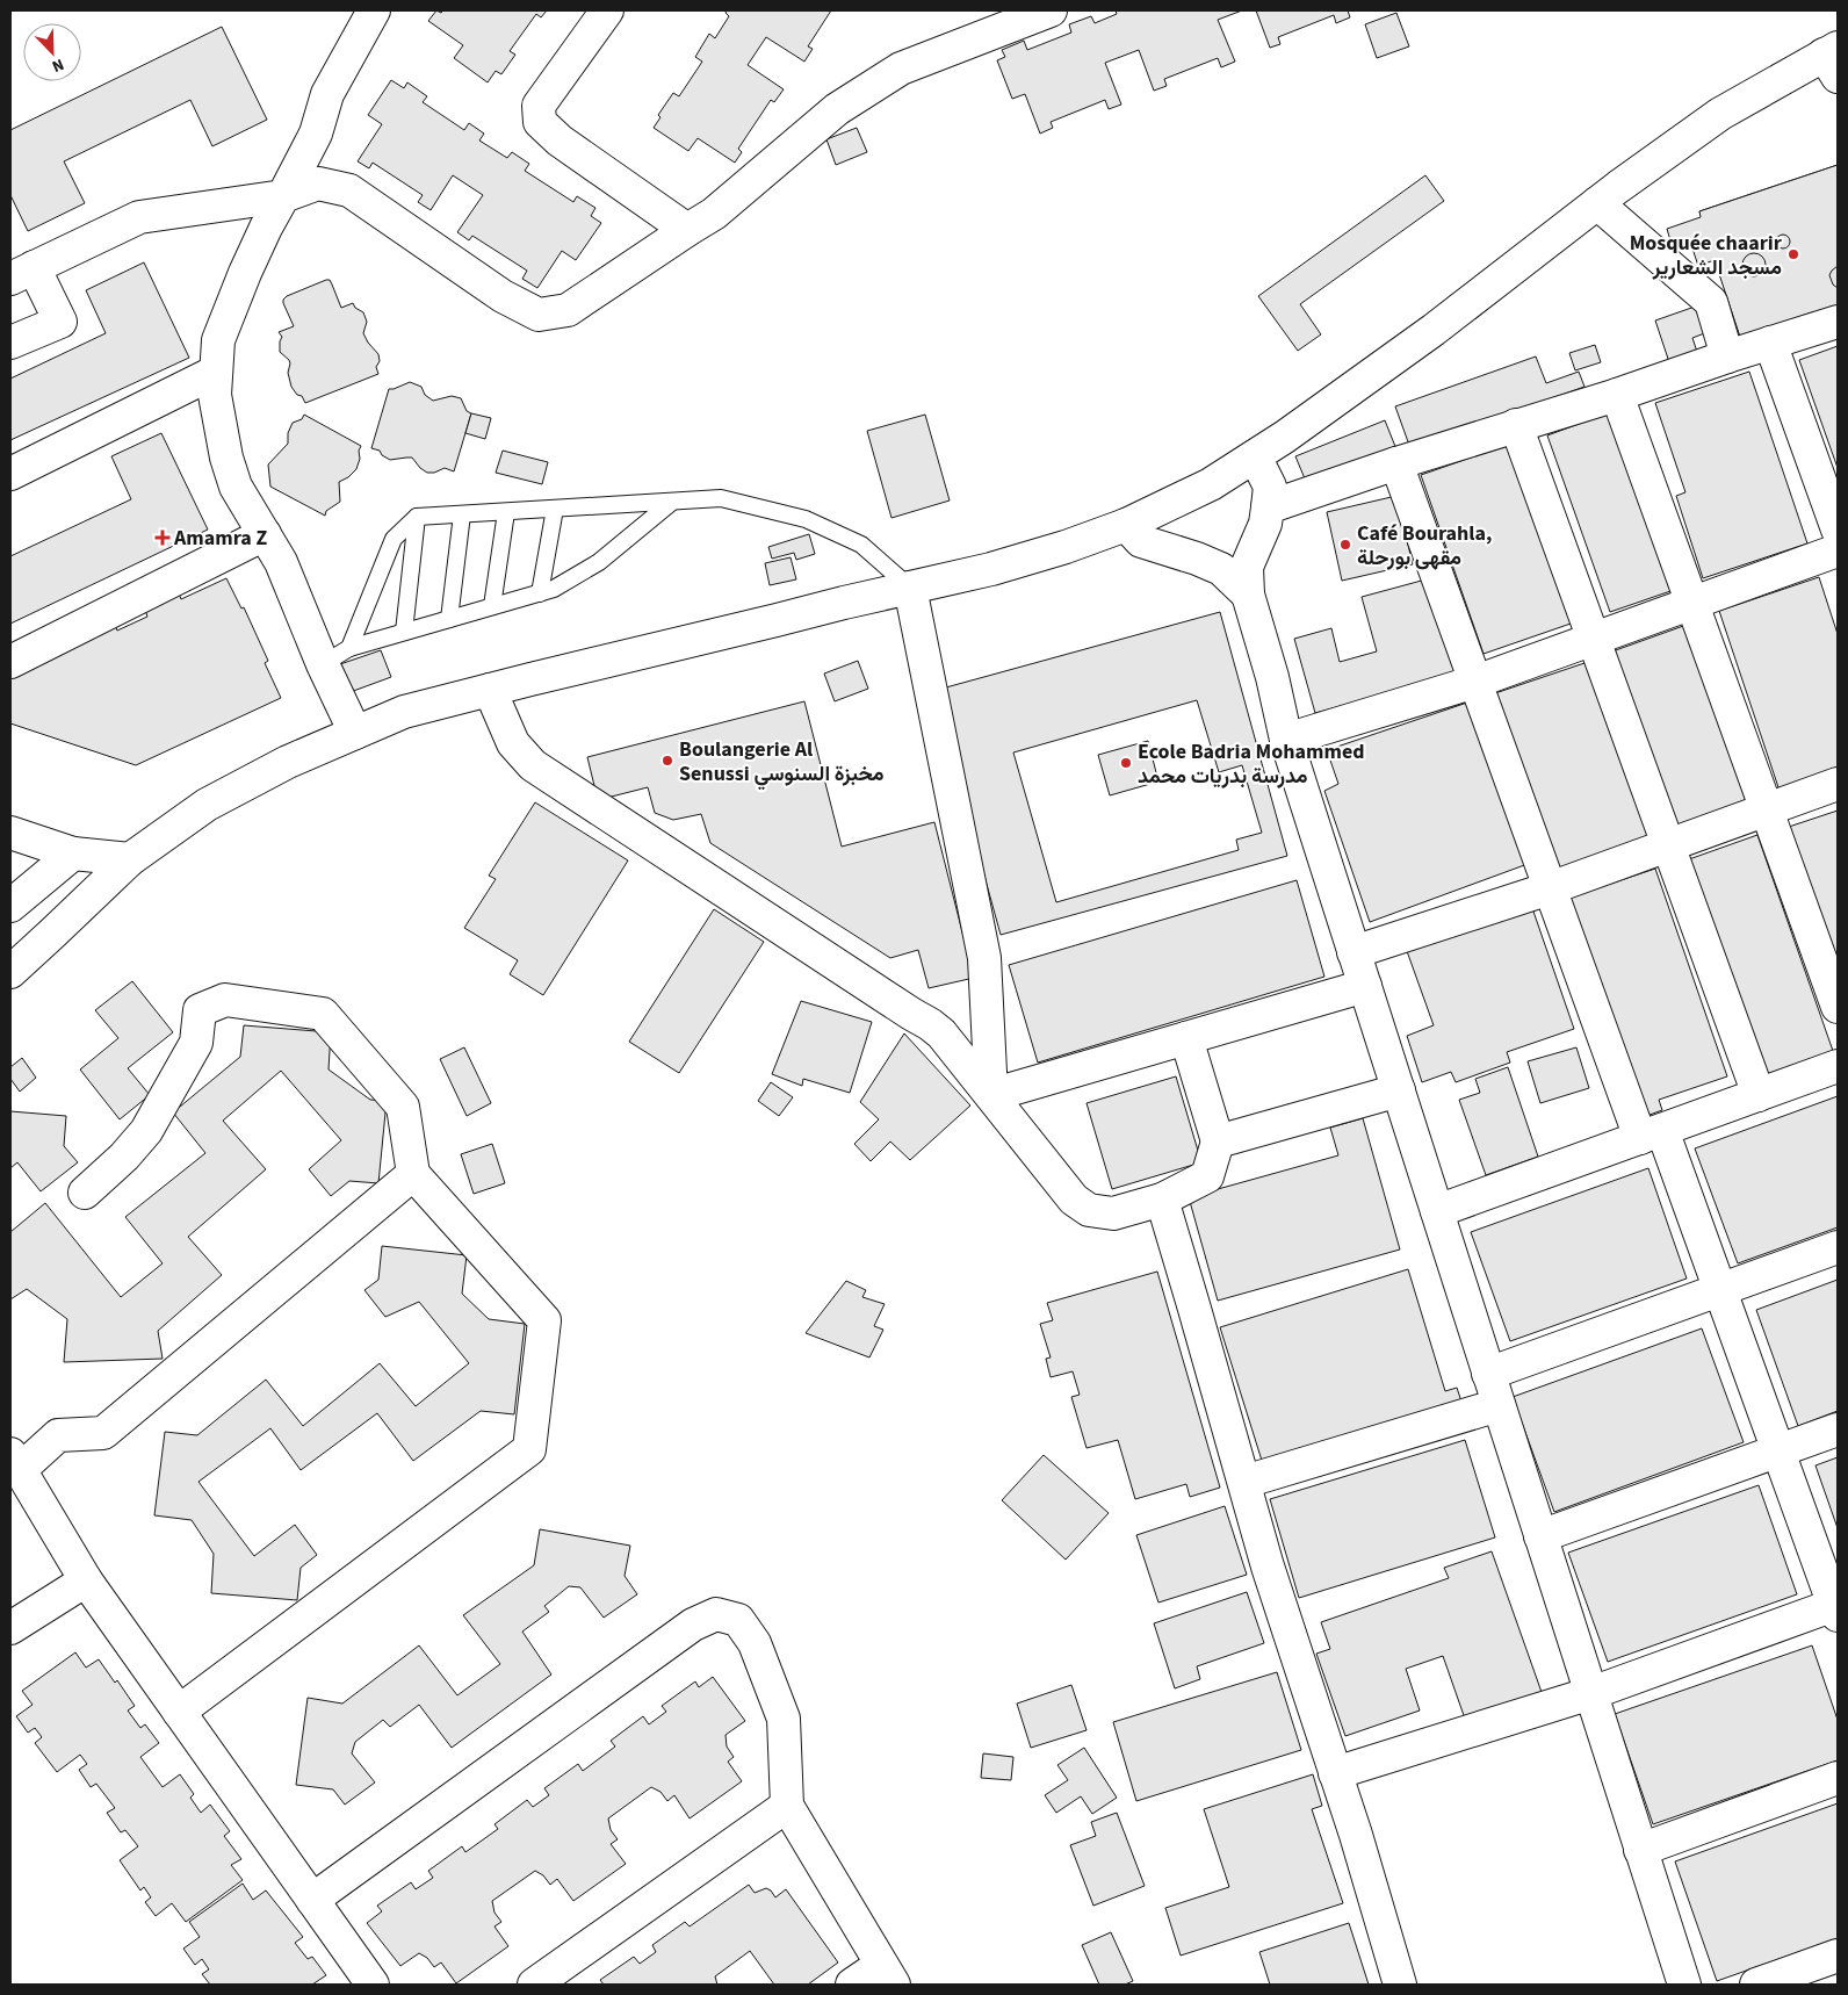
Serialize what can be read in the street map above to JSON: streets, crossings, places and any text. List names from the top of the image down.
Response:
{
  "places": {
    "other": [
      "Mosquée chaarir مسجد الشعارير",
      "Café Bourahla, مقهى بورحلة",
      "Boulangerie Al Senussi مخبزة السنوسي",
      "Ecole Badria Mohammed مدرسة بدريات محمد"
    ],
    "health": ["Amamra Z"]
  },
  "north": "bottom right"
}
